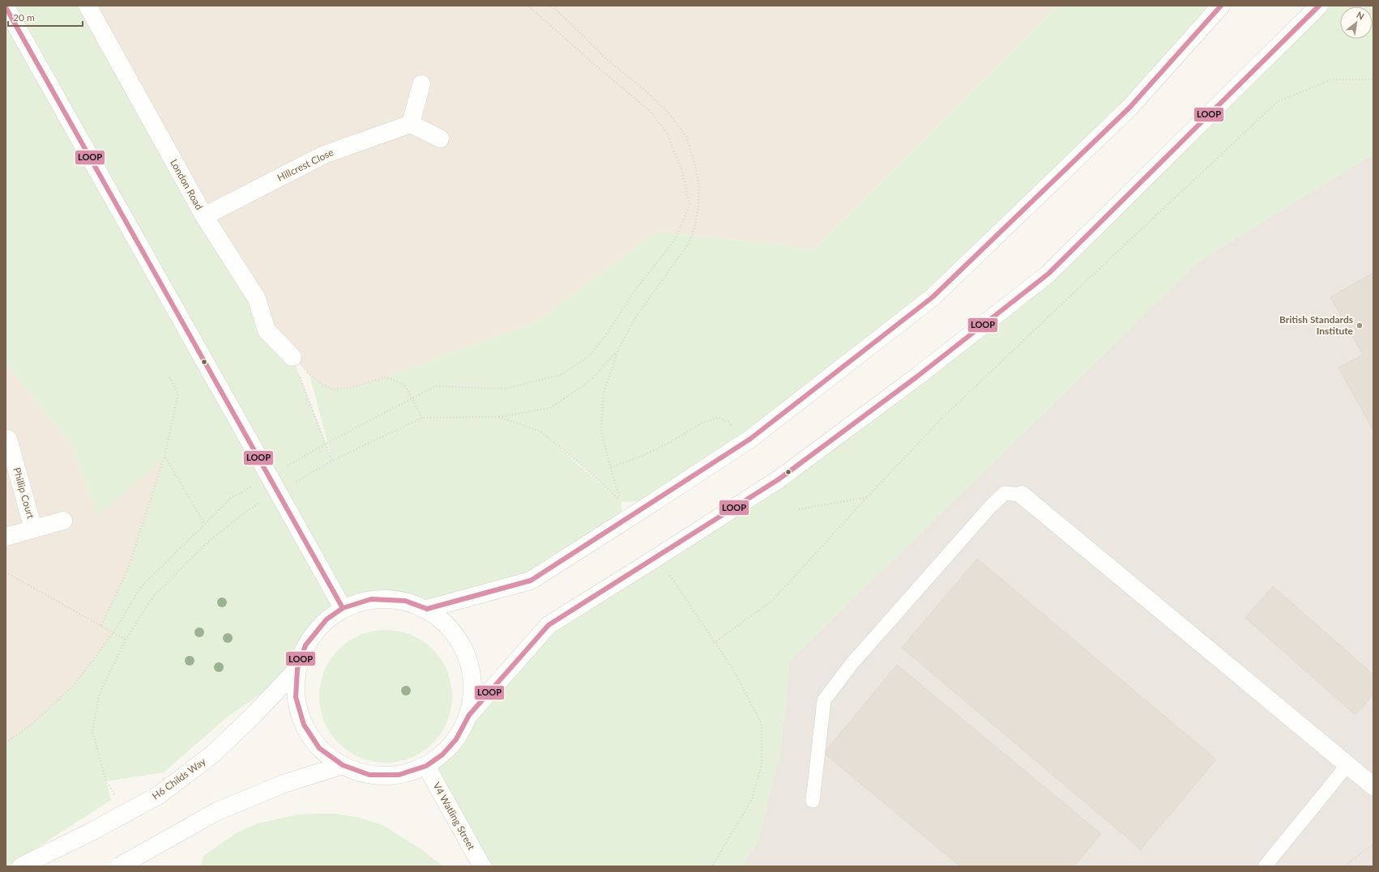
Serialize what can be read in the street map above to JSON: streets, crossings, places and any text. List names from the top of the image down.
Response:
{
  "streets": {
    "street": [
      "Hillcrest Close",
      "London Road",
      "Phillip Court",
      "H6 Childs Way",
      "V4 Watling Street"
    ]
  },
  "crossings": [
    ["Hillcrest Close", "London Road"]
  ],
  "places": ["British Standards Institute"],
  "lines": ["transit line LOOP"],
  "scale_bar": "20 m",
  "north": "top right"
}
